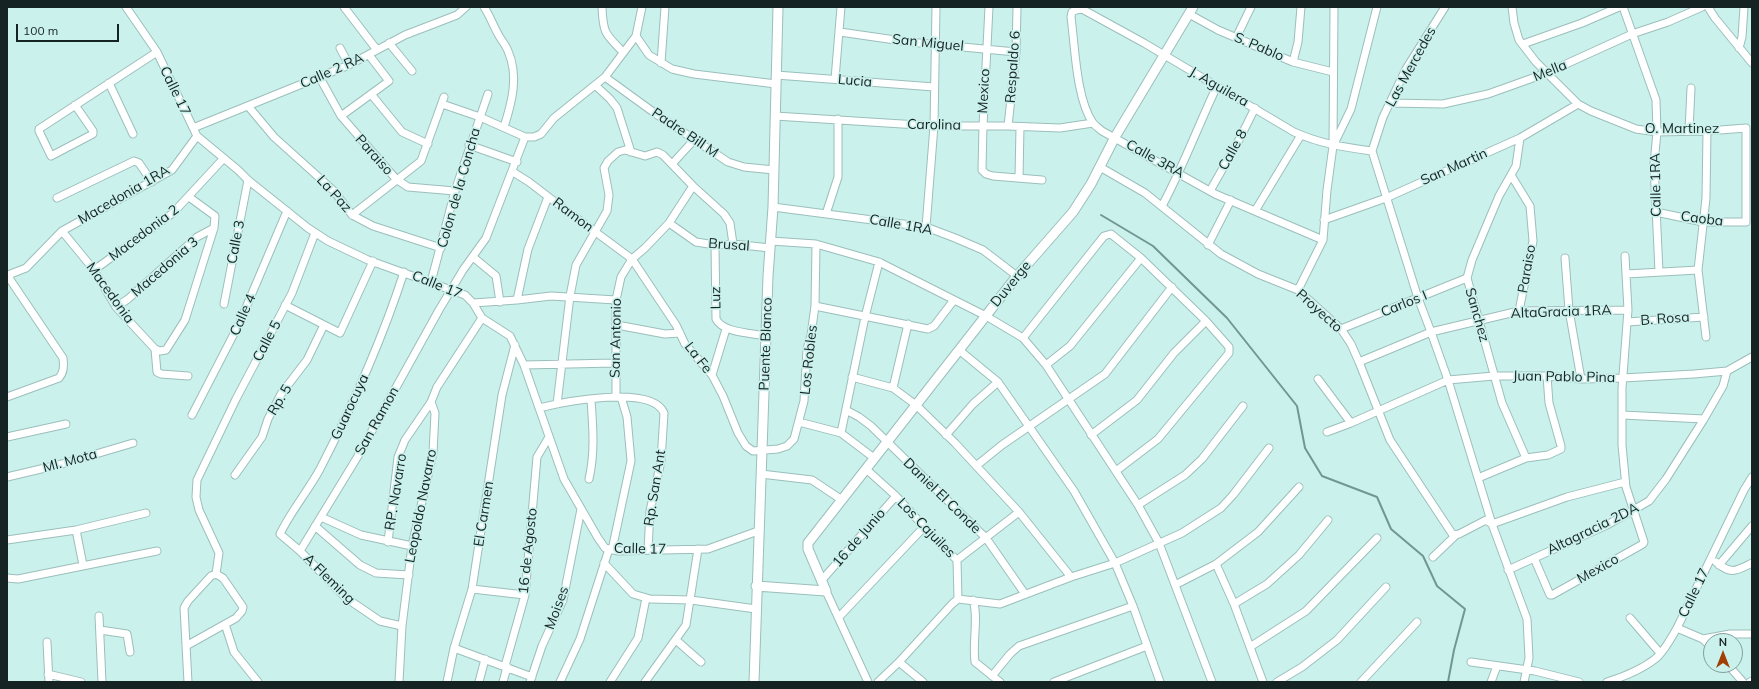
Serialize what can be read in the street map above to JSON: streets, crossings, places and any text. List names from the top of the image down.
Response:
{
  "streets": {
    "street": [
      "San Miguel",
      "S. Pablo",
      "Respaldo 6",
      "Las Mercedes",
      "Calle 2 RA",
      "Mella",
      "Lucia",
      "J. Aguilera",
      "Calle 17",
      "Mexico",
      "Carolina",
      "O. Martinez",
      "Padre Bill M",
      "Calle 8",
      "Paraiso",
      "Calle 3RA",
      "San Martin",
      "Calle 1RA",
      "Colon de la Concha",
      "La Paz",
      "Macedonia 1RA",
      "Ramon",
      "Caoba",
      "Macedonia 2",
      "Calle 3",
      "Brusal",
      "Macedonia 3",
      "Duverge",
      "Macedonia",
      "Luz",
      "Carlos I",
      "Proyecto",
      "AltaGracia 1RA",
      "Calle 4",
      "Sanchez",
      "B. Rosa",
      "San Antonio",
      "Calle 5",
      "Puente Blanco",
      "La Fe",
      "Los Robles",
      "Juan Pablo Pina",
      "Rp. 5",
      "Guarocuya",
      "San Ramon",
      "Ml. Mota",
      "Rp. San Ant",
      "RP. Navarro",
      "Daniel El Conde",
      "Leopoldo Navarro",
      "El Carmen",
      "Los Cajuiles",
      "Altagracia 2DA",
      "16 de Junio",
      "16 de Agosto",
      "A Fleming",
      "Moises"
    ]
  },
  "crossings": [
    ["San Miguel", "Respaldo 6"],
    ["San Miguel", "Mexico"],
    ["S. Pablo", "Duverge"],
    ["Respaldo 6", "Carolina"],
    ["Las Mercedes", "Mella"],
    ["Las Mercedes", "J. Aguilera"],
    ["Calle 2 RA", "Calle 17"],
    ["Calle 2 RA", "Paraiso"],
    ["Calle 2 RA", "La Paz"],
    ["Mella", "O. Martinez"],
    ["Mella", "Calle 1RA"],
    ["Lucia", "Puente Blanco"],
    ["J. Aguilera", "Calle 8"],
    ["J. Aguilera", "Duverge"],
    ["Calle 17", "Colon de la Concha"],
    ["Calle 17", "Macedonia 1RA"],
    ["Calle 17", "Macedonia 2"],
    ["Calle 17", "Calle 3"],
    ["Calle 17", "Calle 4"],
    ["Calle 17", "San Antonio"],
    ["Calle 17", "Calle 5"],
    ["Calle 17", "Puente Blanco"],
    ["Calle 17", "Guarocuya"],
    ["Calle 17", "San Ramon"],
    ["Calle 17", "Rp. San Ant"],
    ["Calle 17", "RP. Navarro"],
    ["Calle 17", "El Carmen"],
    ["Calle 17", "16 de Agosto"],
    ["Calle 17", "Moises"],
    ["Mexico", "Carolina"],
    ["Mexico", "Altagracia 2DA"],
    ["Carolina", "Calle 3RA"],
    ["Carolina", "Puente Blanco"],
    ["O. Martinez", "San Martin"],
    ["O. Martinez", "Calle 1RA"],
    ["O. Martinez", "Caoba"],
    ["Padre Bill M", "Puente Blanco"],
    ["Calle 8", "Calle 3RA"],
    ["Paraiso", "Colon de la Concha"],
    ["Paraiso", "AltaGracia 1RA"],
    ["Paraiso", "Sanchez"],
    ["Calle 3RA", "Duverge"],
    ["Calle 1RA", "Caoba"],
    ["Calle 1RA", "Duverge"],
    ["Calle 1RA", "Puente Blanco"],
    ["Colon de la Concha", "La Paz"],
    ["Macedonia 1RA", "Macedonia"],
    ["Ramon", "San Antonio"],
    ["Ramon", "La Fe"],
    ["Ramon", "San Ramon"],
    ["Macedonia 2", "Macedonia"],
    ["Brusal", "Duverge"],
    ["Brusal", "Luz"],
    ["Brusal", "San Antonio"],
    ["Brusal", "Puente Blanco"],
    ["Brusal", "Los Robles"],
    ["Macedonia 3", "Macedonia"],
    ["Duverge", "Proyecto"],
    ["Duverge", "Daniel El Conde"],
    ["Duverge", "Los Cajuiles"],
    ["Duverge", "16 de Junio"],
    ["Luz", "Puente Blanco"],
    ["Carlos I", "Proyecto"],
    ["Carlos I", "Sanchez"],
    ["Proyecto", "AltaGracia 1RA"],
    ["Proyecto", "Juan Pablo Pina"],
    ["AltaGracia 1RA", "Sanchez"],
    ["Sanchez", "Juan Pablo Pina"],
    ["San Antonio", "La Fe"],
    ["San Antonio", "Rp. San Ant"],
    ["Puente Blanco", "La Fe"],
    ["Puente Blanco", "Los Robles"],
    ["La Fe", "Los Robles"],
    ["Juan Pablo Pina", "Altagracia 2DA"],
    ["Guarocuya", "A Fleming"],
    ["San Ramon", "A Fleming"],
    ["RP. Navarro", "Leopoldo Navarro"],
    ["Leopoldo Navarro", "A Fleming"],
    ["Los Cajuiles", "16 de Junio"]
  ],
  "scale_bar": "100 m",
  "north": "top"
}
